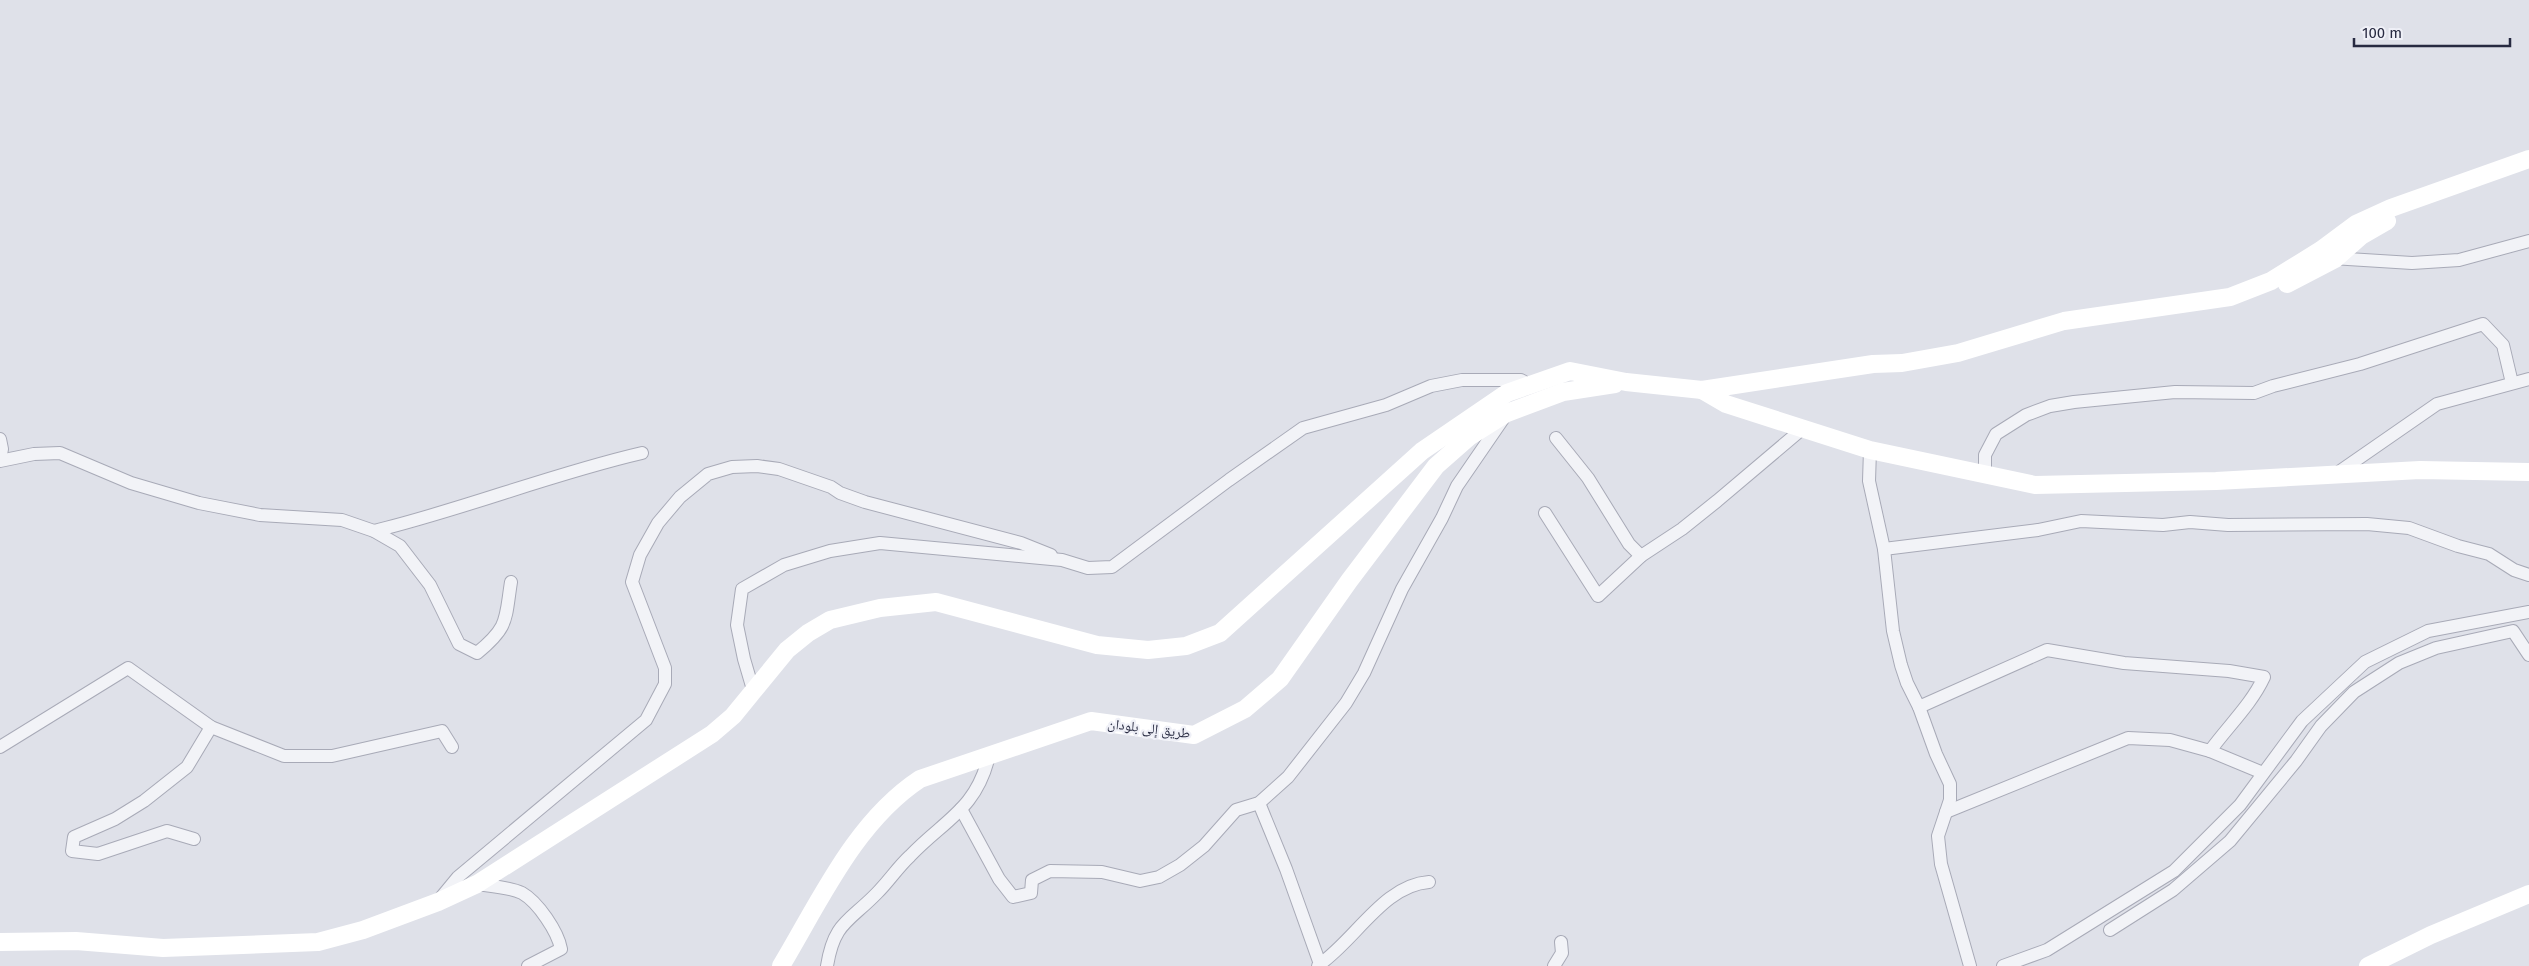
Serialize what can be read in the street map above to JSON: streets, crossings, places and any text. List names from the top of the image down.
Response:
{
  "streets": {
    "main road": ["طريق إلى بلودان"]
  },
  "scale_bar": "100 m"
}
